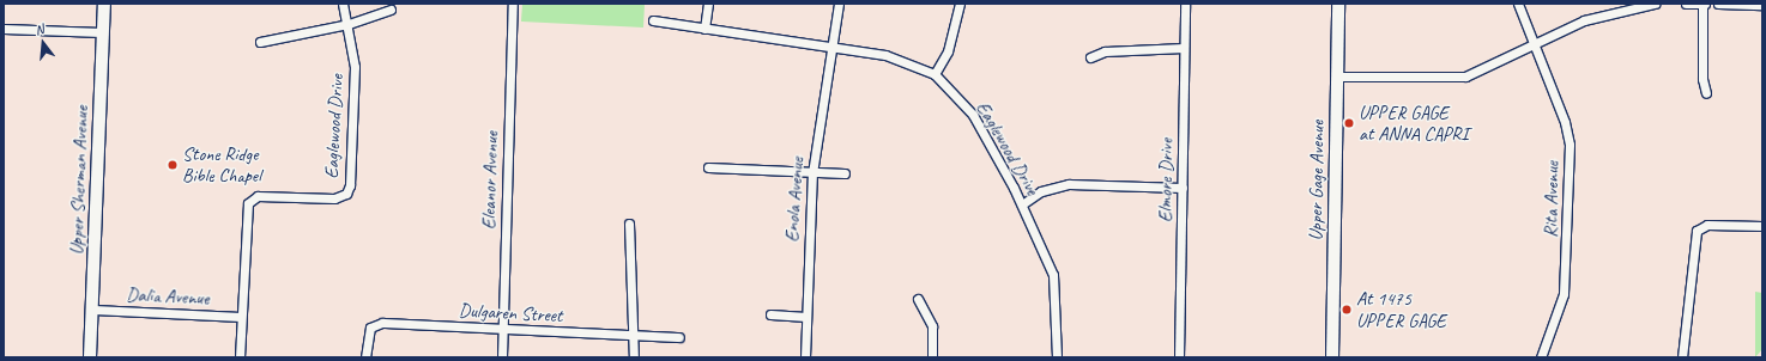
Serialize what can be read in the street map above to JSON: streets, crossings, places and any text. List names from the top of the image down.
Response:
{
  "streets": {
    "main road": ["Upper Sherman Avenue", "Upper Gage Avenue"],
    "street": [
      "Eaglewood Drive",
      "Eleanor Avenue",
      "Elmore Drive",
      "Enola Avenue",
      "Rita Avenue",
      "Dalia Avenue",
      "Dulgaren Street"
    ]
  },
  "crossings": [
    ["Eaglewood Drive", "Enola Avenue"],
    ["Eaglewood Drive", "Dalia Avenue"],
    ["Upper Sherman Avenue", "Dalia Avenue"],
    ["Eleanor Avenue", "Dulgaren Street"]
  ],
  "places": ["UPPER GAGE at ANNA CAPRI", "Stone Ridge Bible Chapel", "At 1475 UPPER GAGE"],
  "north": "top"
}
